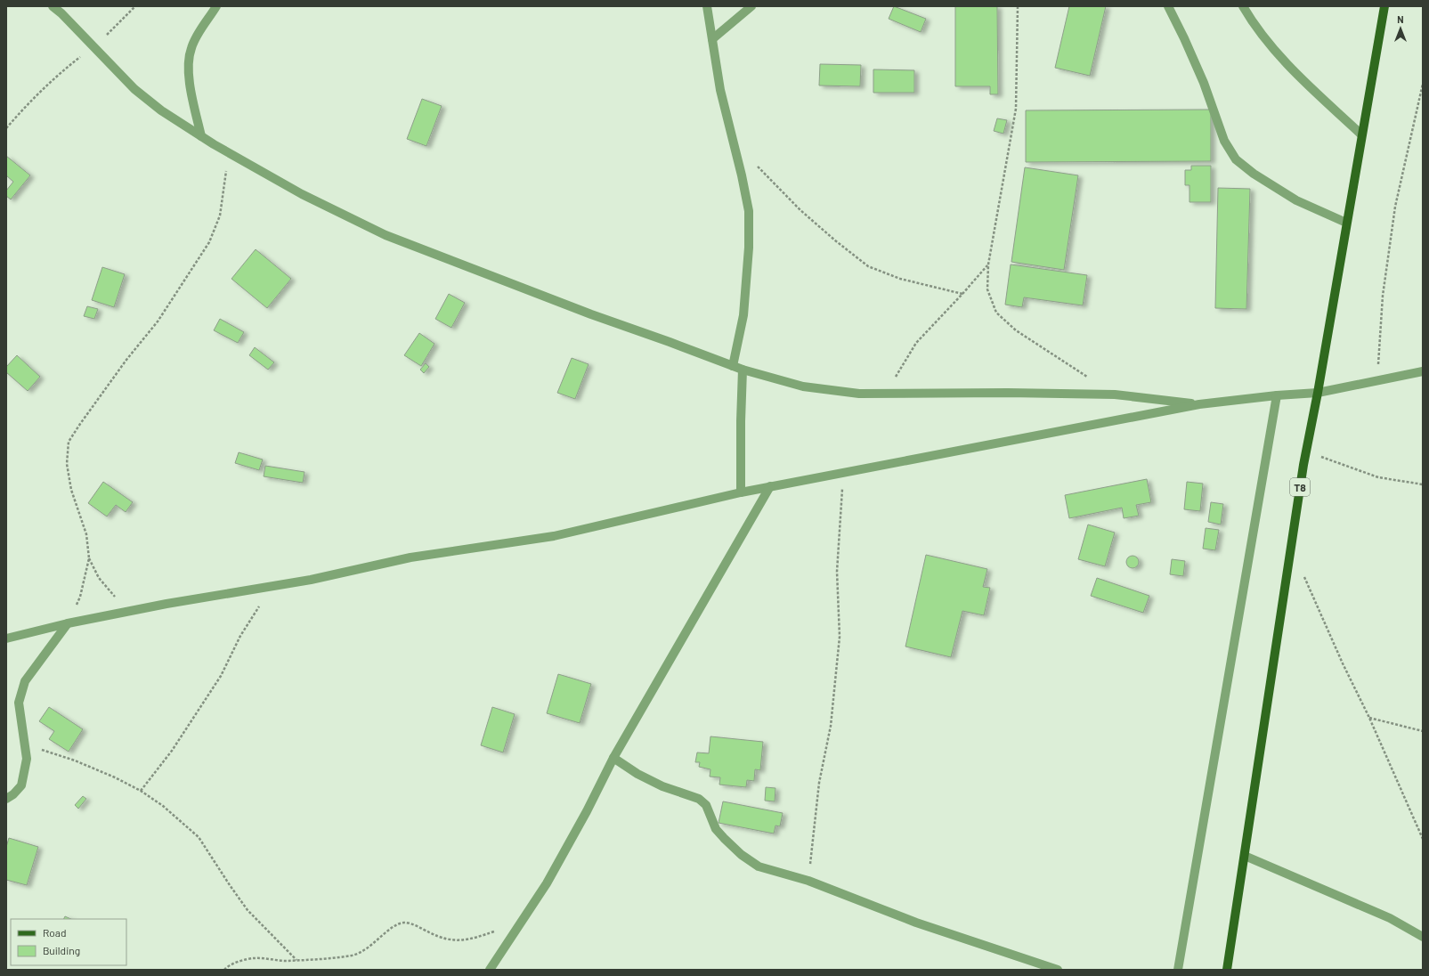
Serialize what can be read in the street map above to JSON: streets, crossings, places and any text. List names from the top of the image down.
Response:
{
  "streets": {
    "main road": ["T8"]
  },
  "legend": ["Road", "Building"],
  "north": "top"
}
